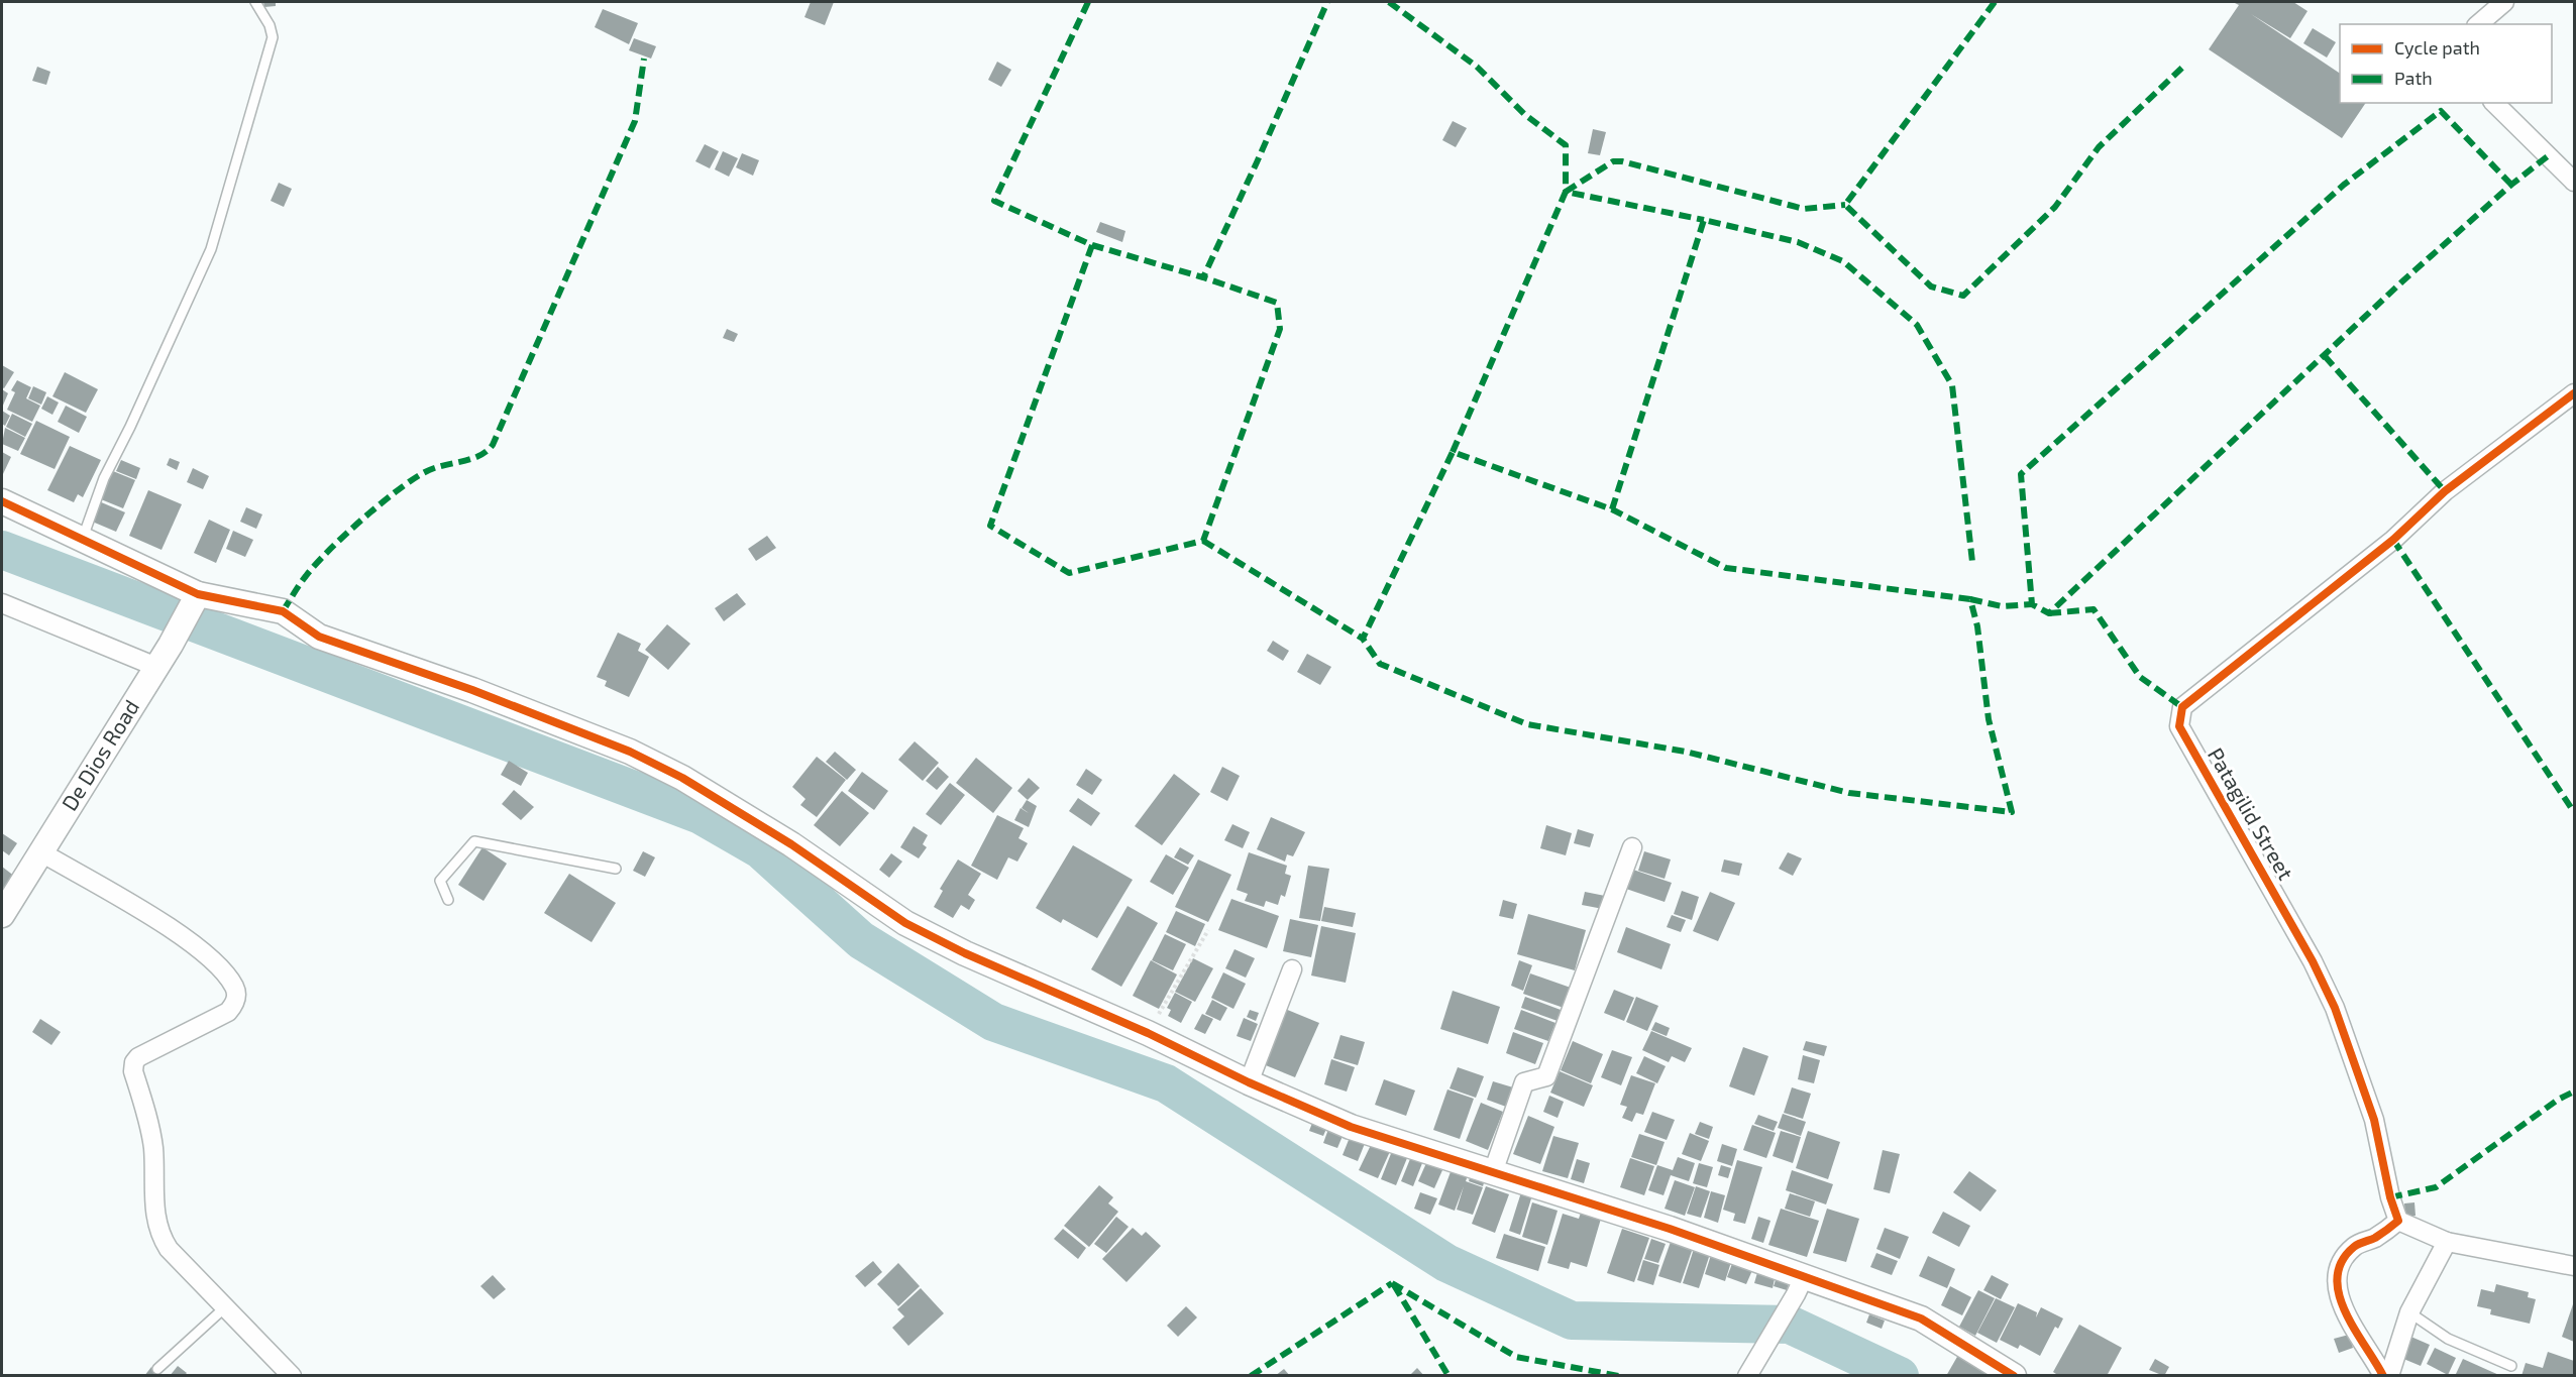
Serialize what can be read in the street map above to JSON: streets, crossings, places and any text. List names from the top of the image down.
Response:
{
  "streets": {
    "street": ["De Dios Road", "Patagilid Street"]
  },
  "legend": ["Cycle path", "Path"]
}
